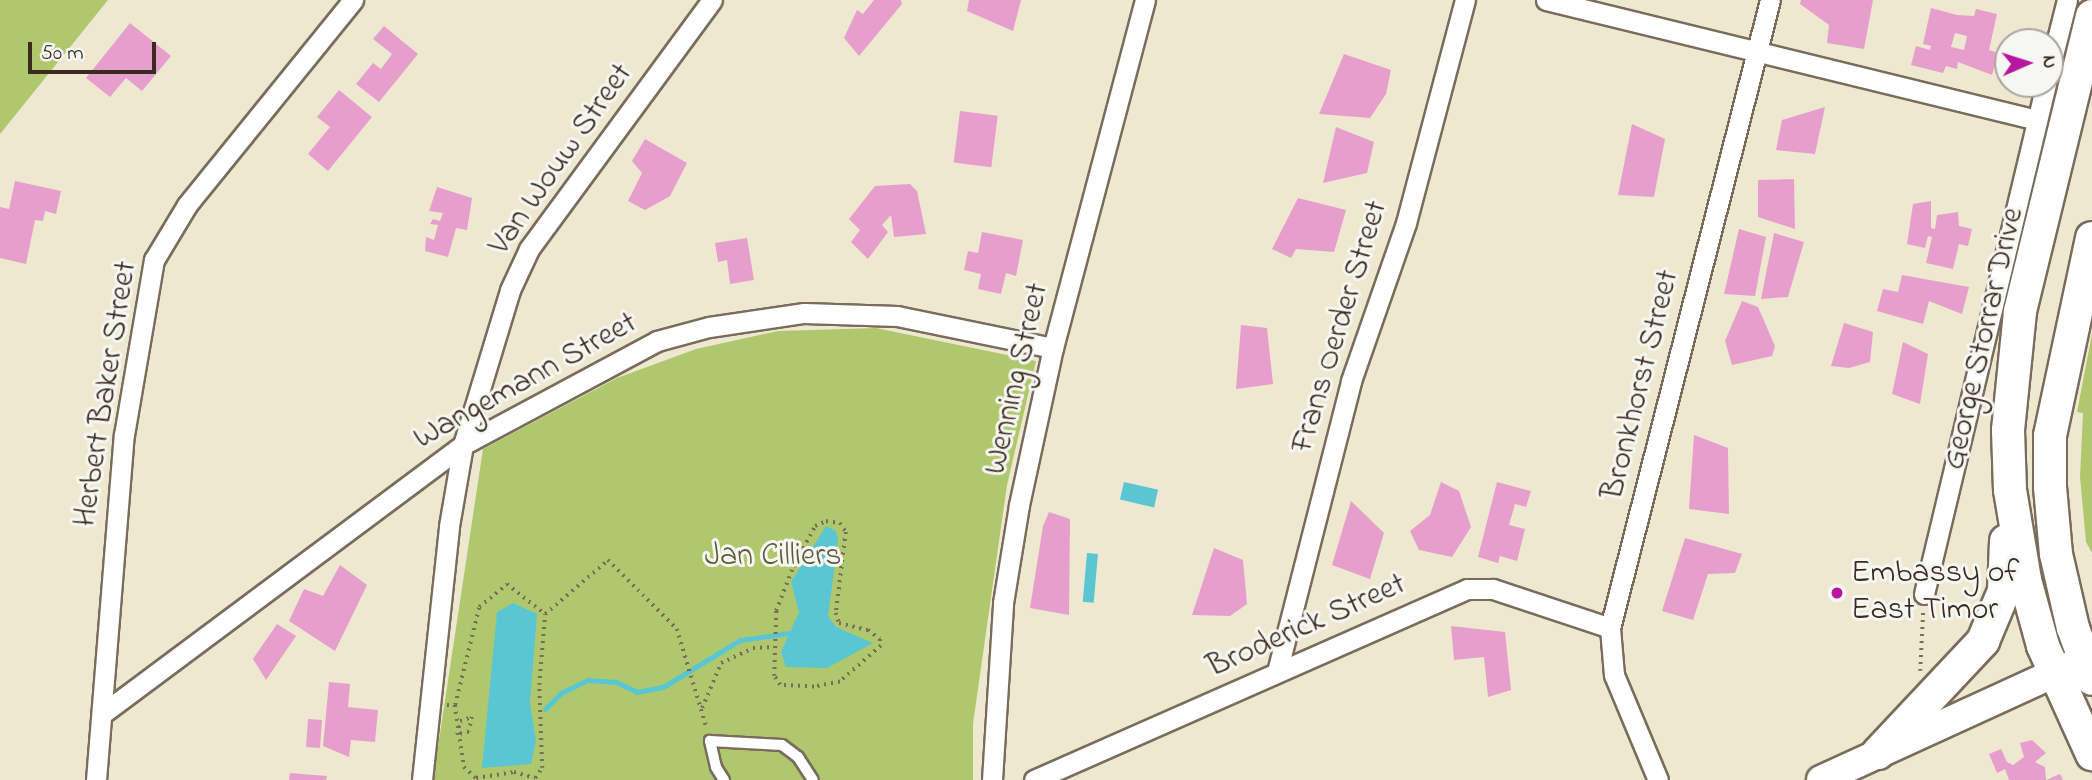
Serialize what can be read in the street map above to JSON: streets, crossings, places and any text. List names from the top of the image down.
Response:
{
  "streets": {
    "main road": ["George Storrar Drive"],
    "street": [
      "Van Wouw Street",
      "Frans Oerder Street",
      "Wenning Street",
      "Wangemann Street",
      "Bronkhorst Street",
      "Herbert Baker Street",
      "Broderick Street"
    ]
  },
  "crossings": [
    ["Van Wouw Street", "Wangemann Street"],
    ["Frans Oerder Street", "Broderick Street"],
    ["Wenning Street", "Wangemann Street"],
    ["Wangemann Street", "Herbert Baker Street"],
    ["Bronkhorst Street", "Broderick Street"]
  ],
  "parks": ["Jan Cilliers"],
  "places": ["Embassy of East Timor"],
  "scale_bar": "50 m",
  "north": "right"
}
